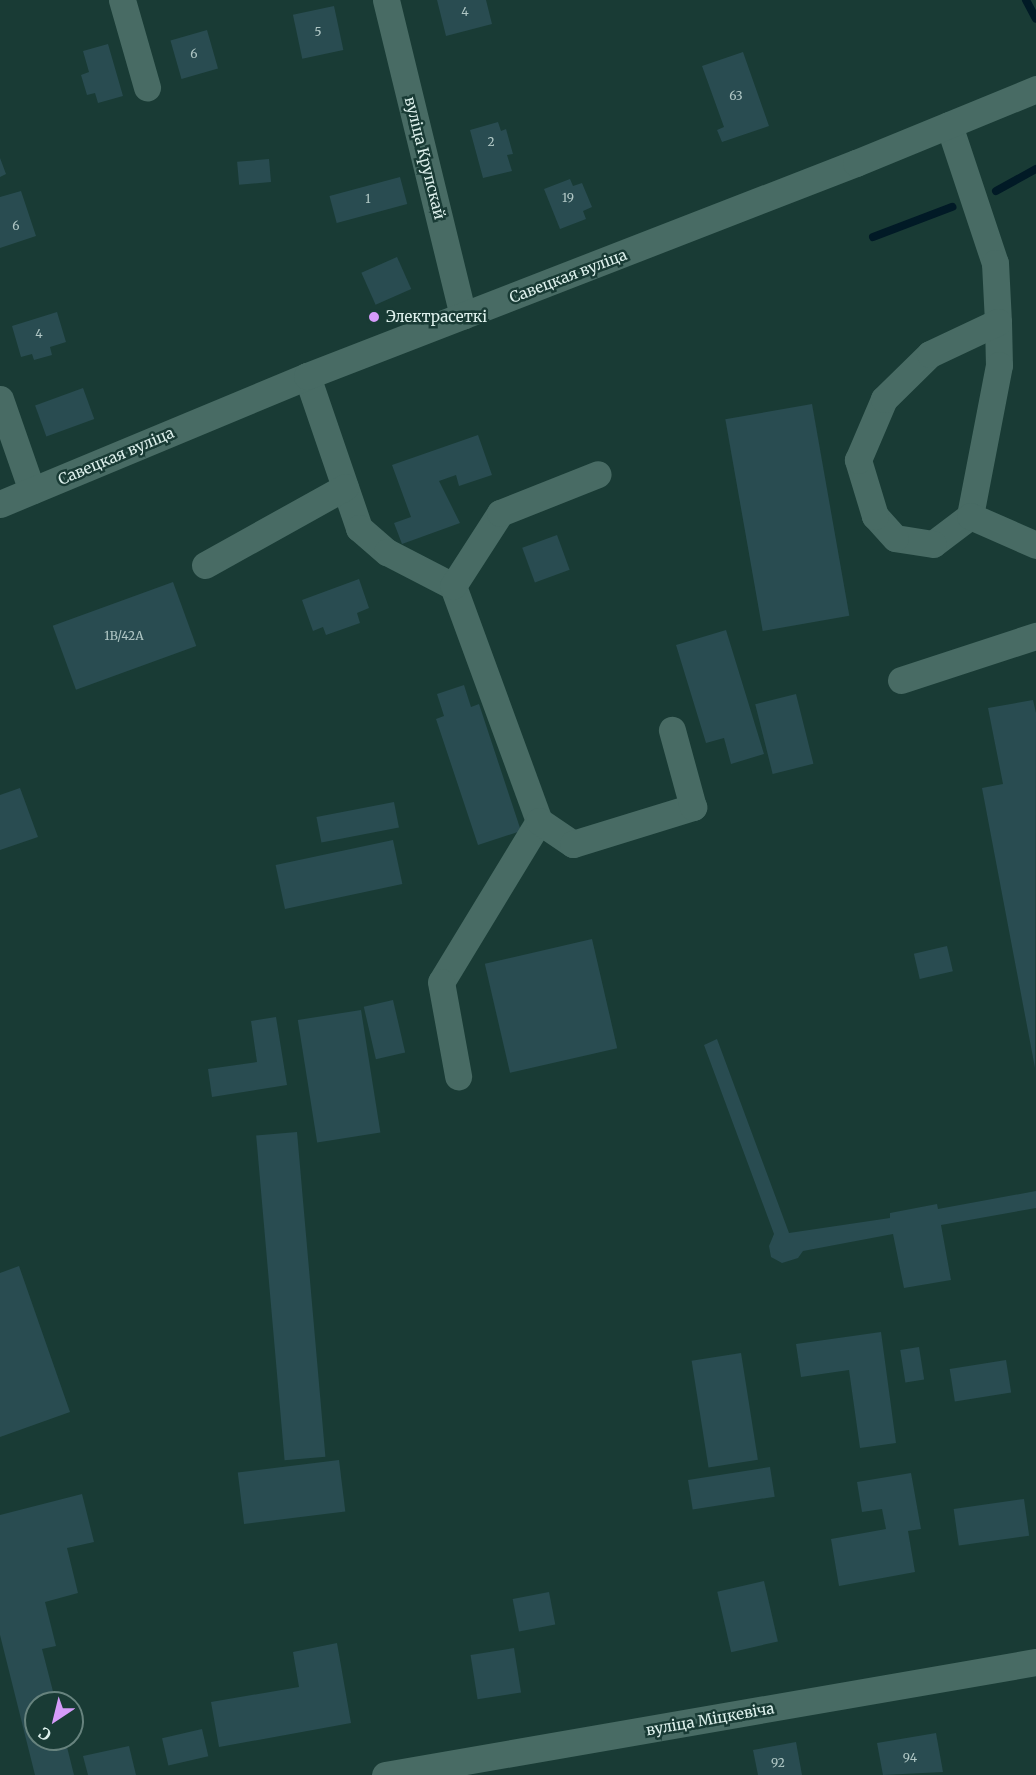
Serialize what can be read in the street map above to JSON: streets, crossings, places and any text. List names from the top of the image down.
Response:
{
  "streets": {
    "street": ["вуліца Крупскай", "Савецкая вуліца", "вуліца Міцкевіча"]
  },
  "crossings": [
    ["вуліца Крупскай", "Савецкая вуліца"]
  ],
  "places": ["Электрасеткі"],
  "house_numbers": [
    "4",
    "5",
    "6",
    "63",
    "2",
    "19",
    "1",
    "6",
    "4",
    "1В/42А",
    "94",
    "92"
  ],
  "north": "bottom left"
}
